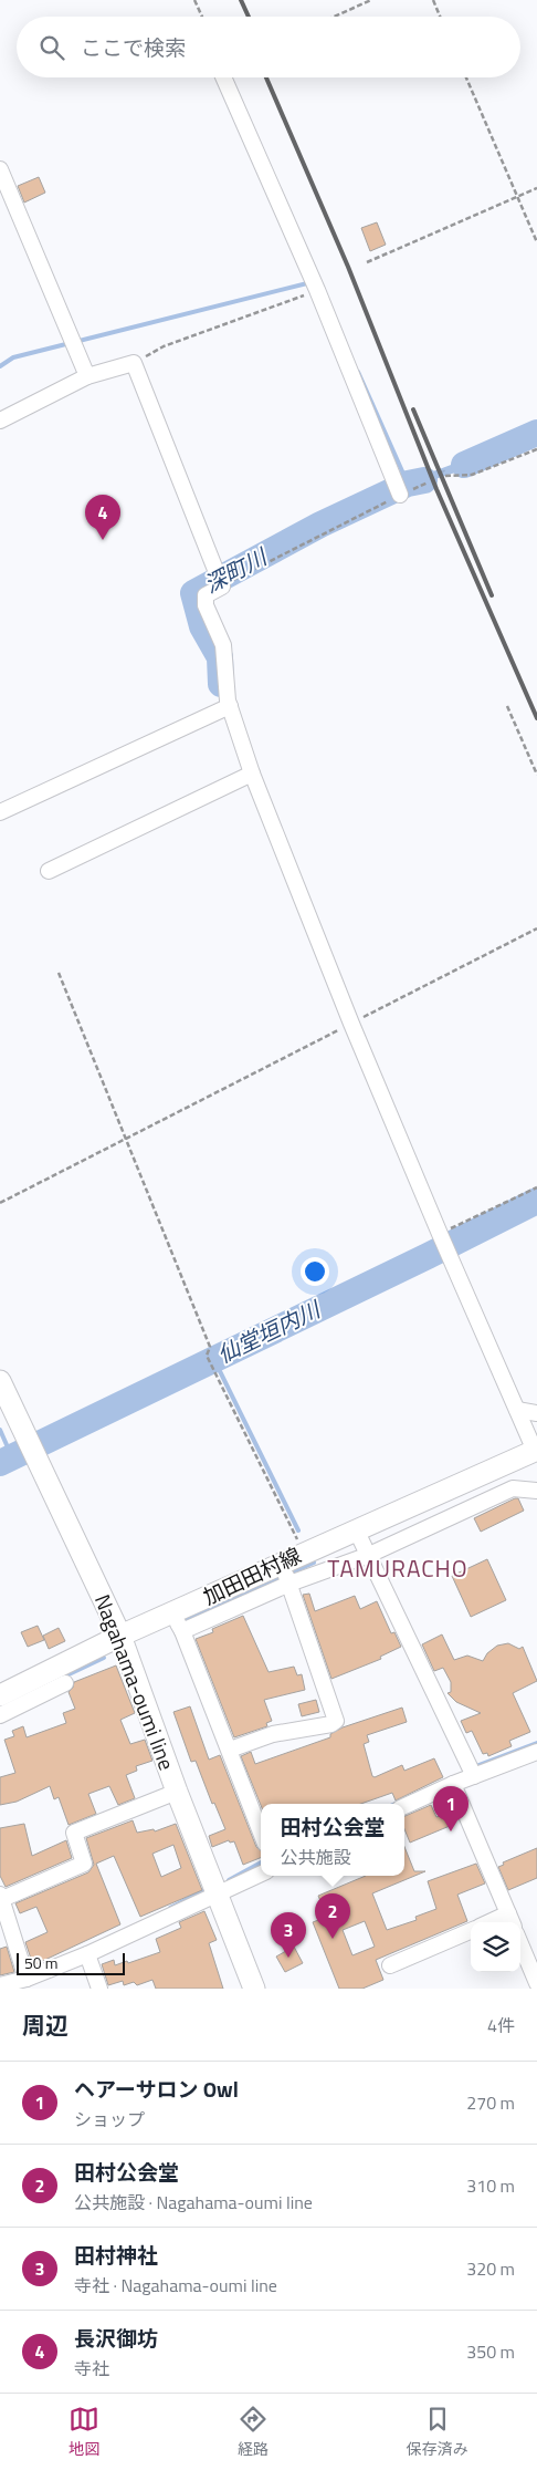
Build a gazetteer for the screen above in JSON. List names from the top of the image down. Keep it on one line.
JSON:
{"streets":{"main road":["加田田村線","Nagahama-oumi line"]},"crossings":[["加田田村線","Nagahama-oumi line"]],"districts":["TAMURACHO"],"water":["深町川","仙堂垣内川"],"scale_bar":"50 m","page":{"search":"ここで検索","pins":["4","1","2","3"],"popup":["田村公会堂","公共施設"],"scale":"50 m","heading":["周辺","4件"],"list":[{"mark":"1","name":"ヘアーサロン Owl","note":"ショップ","value":"270 m"},{"mark":"2","name":"田村公会堂","note":"公共施設 · Nagahama-oumi line","value":"310 m"},{"mark":"3","name":"田村神社","note":"寺社 · Nagahama-oumi line","value":"320 m"},{"mark":"4","name":"長沢御坊","note":"寺社","value":"350 m"}],"nav":["地図","経路","保存済み"]}}
